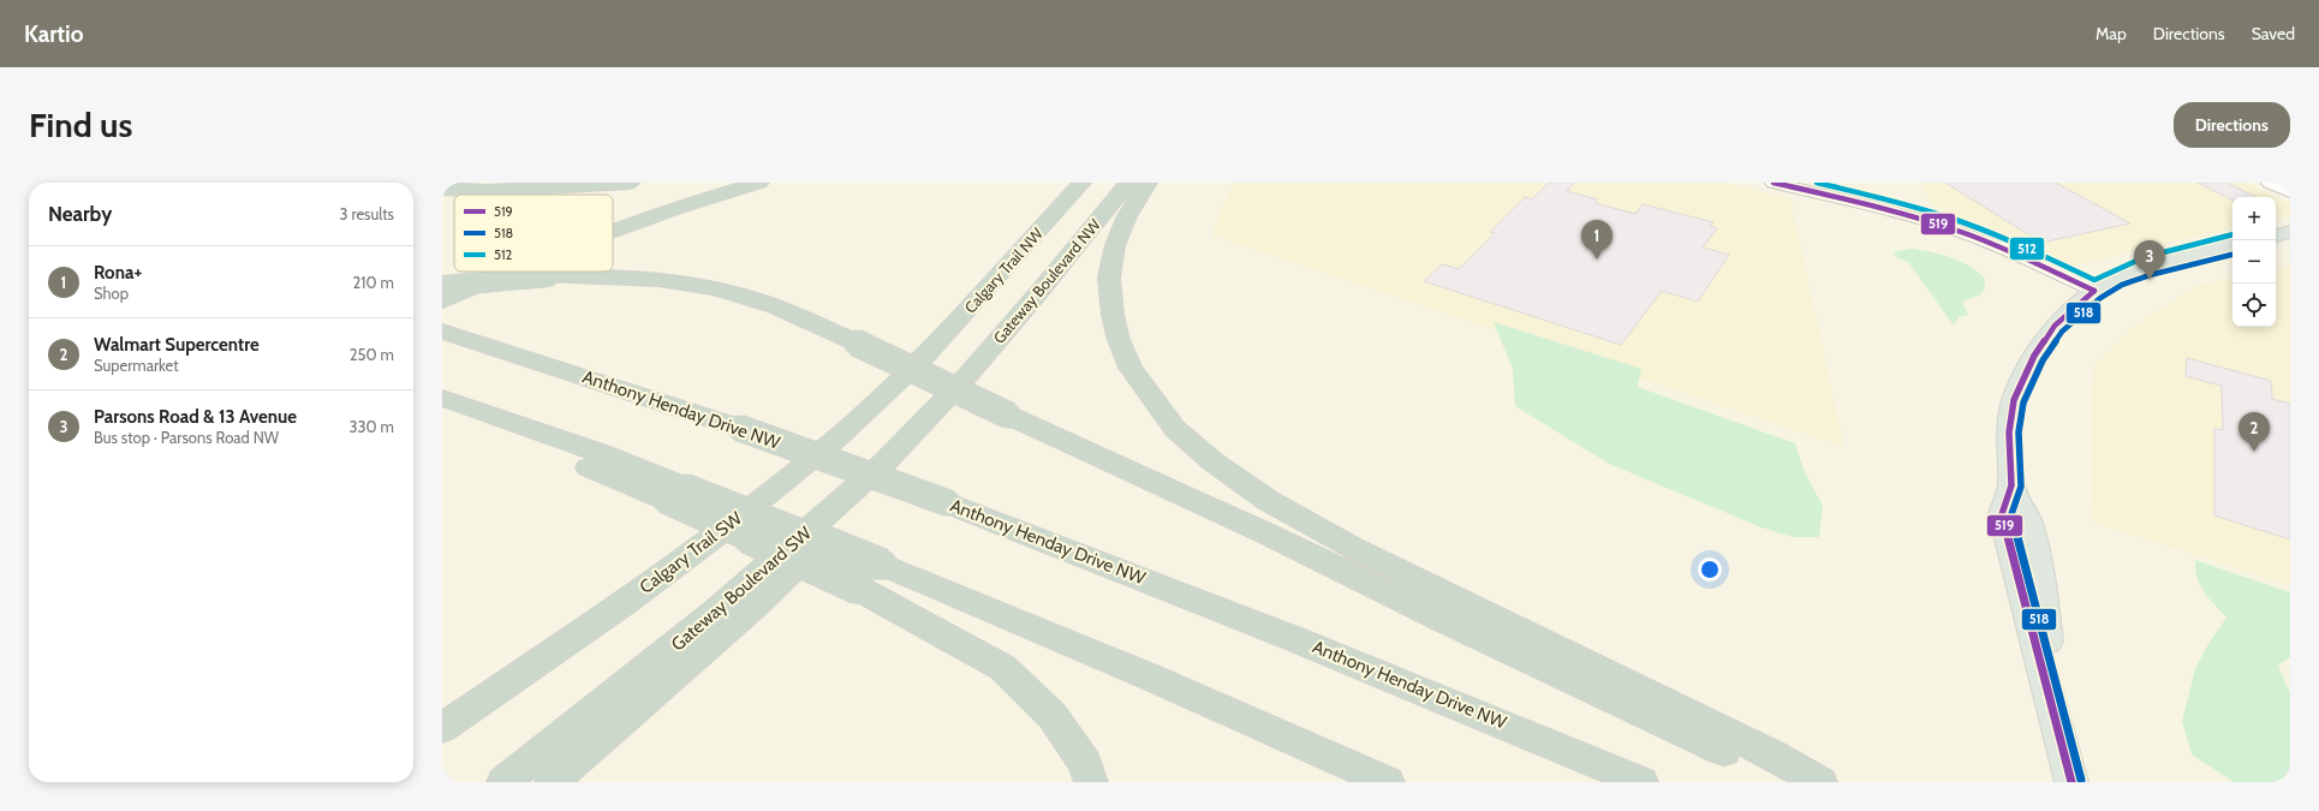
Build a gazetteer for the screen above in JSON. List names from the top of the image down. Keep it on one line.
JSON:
{"streets":{"highway":["Calgary Trail NW","Gateway Boulevard NW","Anthony Henday Drive NW","Calgary Trail SW","Gateway Boulevard SW"]},"crossings":[["Calgary Trail NW","Calgary Trail SW"],["Gateway Boulevard NW","Gateway Boulevard SW"]],"lines":["transit line 519","transit line 512","transit line 518"],"legend":["519","518","512"],"page":{"header":"Kartio","nav":["Map","Directions","Saved"],"buttons":"Directions","title":"Find us","heading":["Nearby","3 results"],"map_buttons":["+","−"],"pins":["1","3","2"],"list":[{"mark":"1","name":"Rona+","note":"Shop","value":"210 m"},{"mark":"2","name":"Walmart Supercentre","note":"Supermarket","value":"250 m"},{"mark":"3","name":"Parsons Road & 13 Avenue","note":"Bus stop · Parsons Road NW","value":"330 m"}]}}
